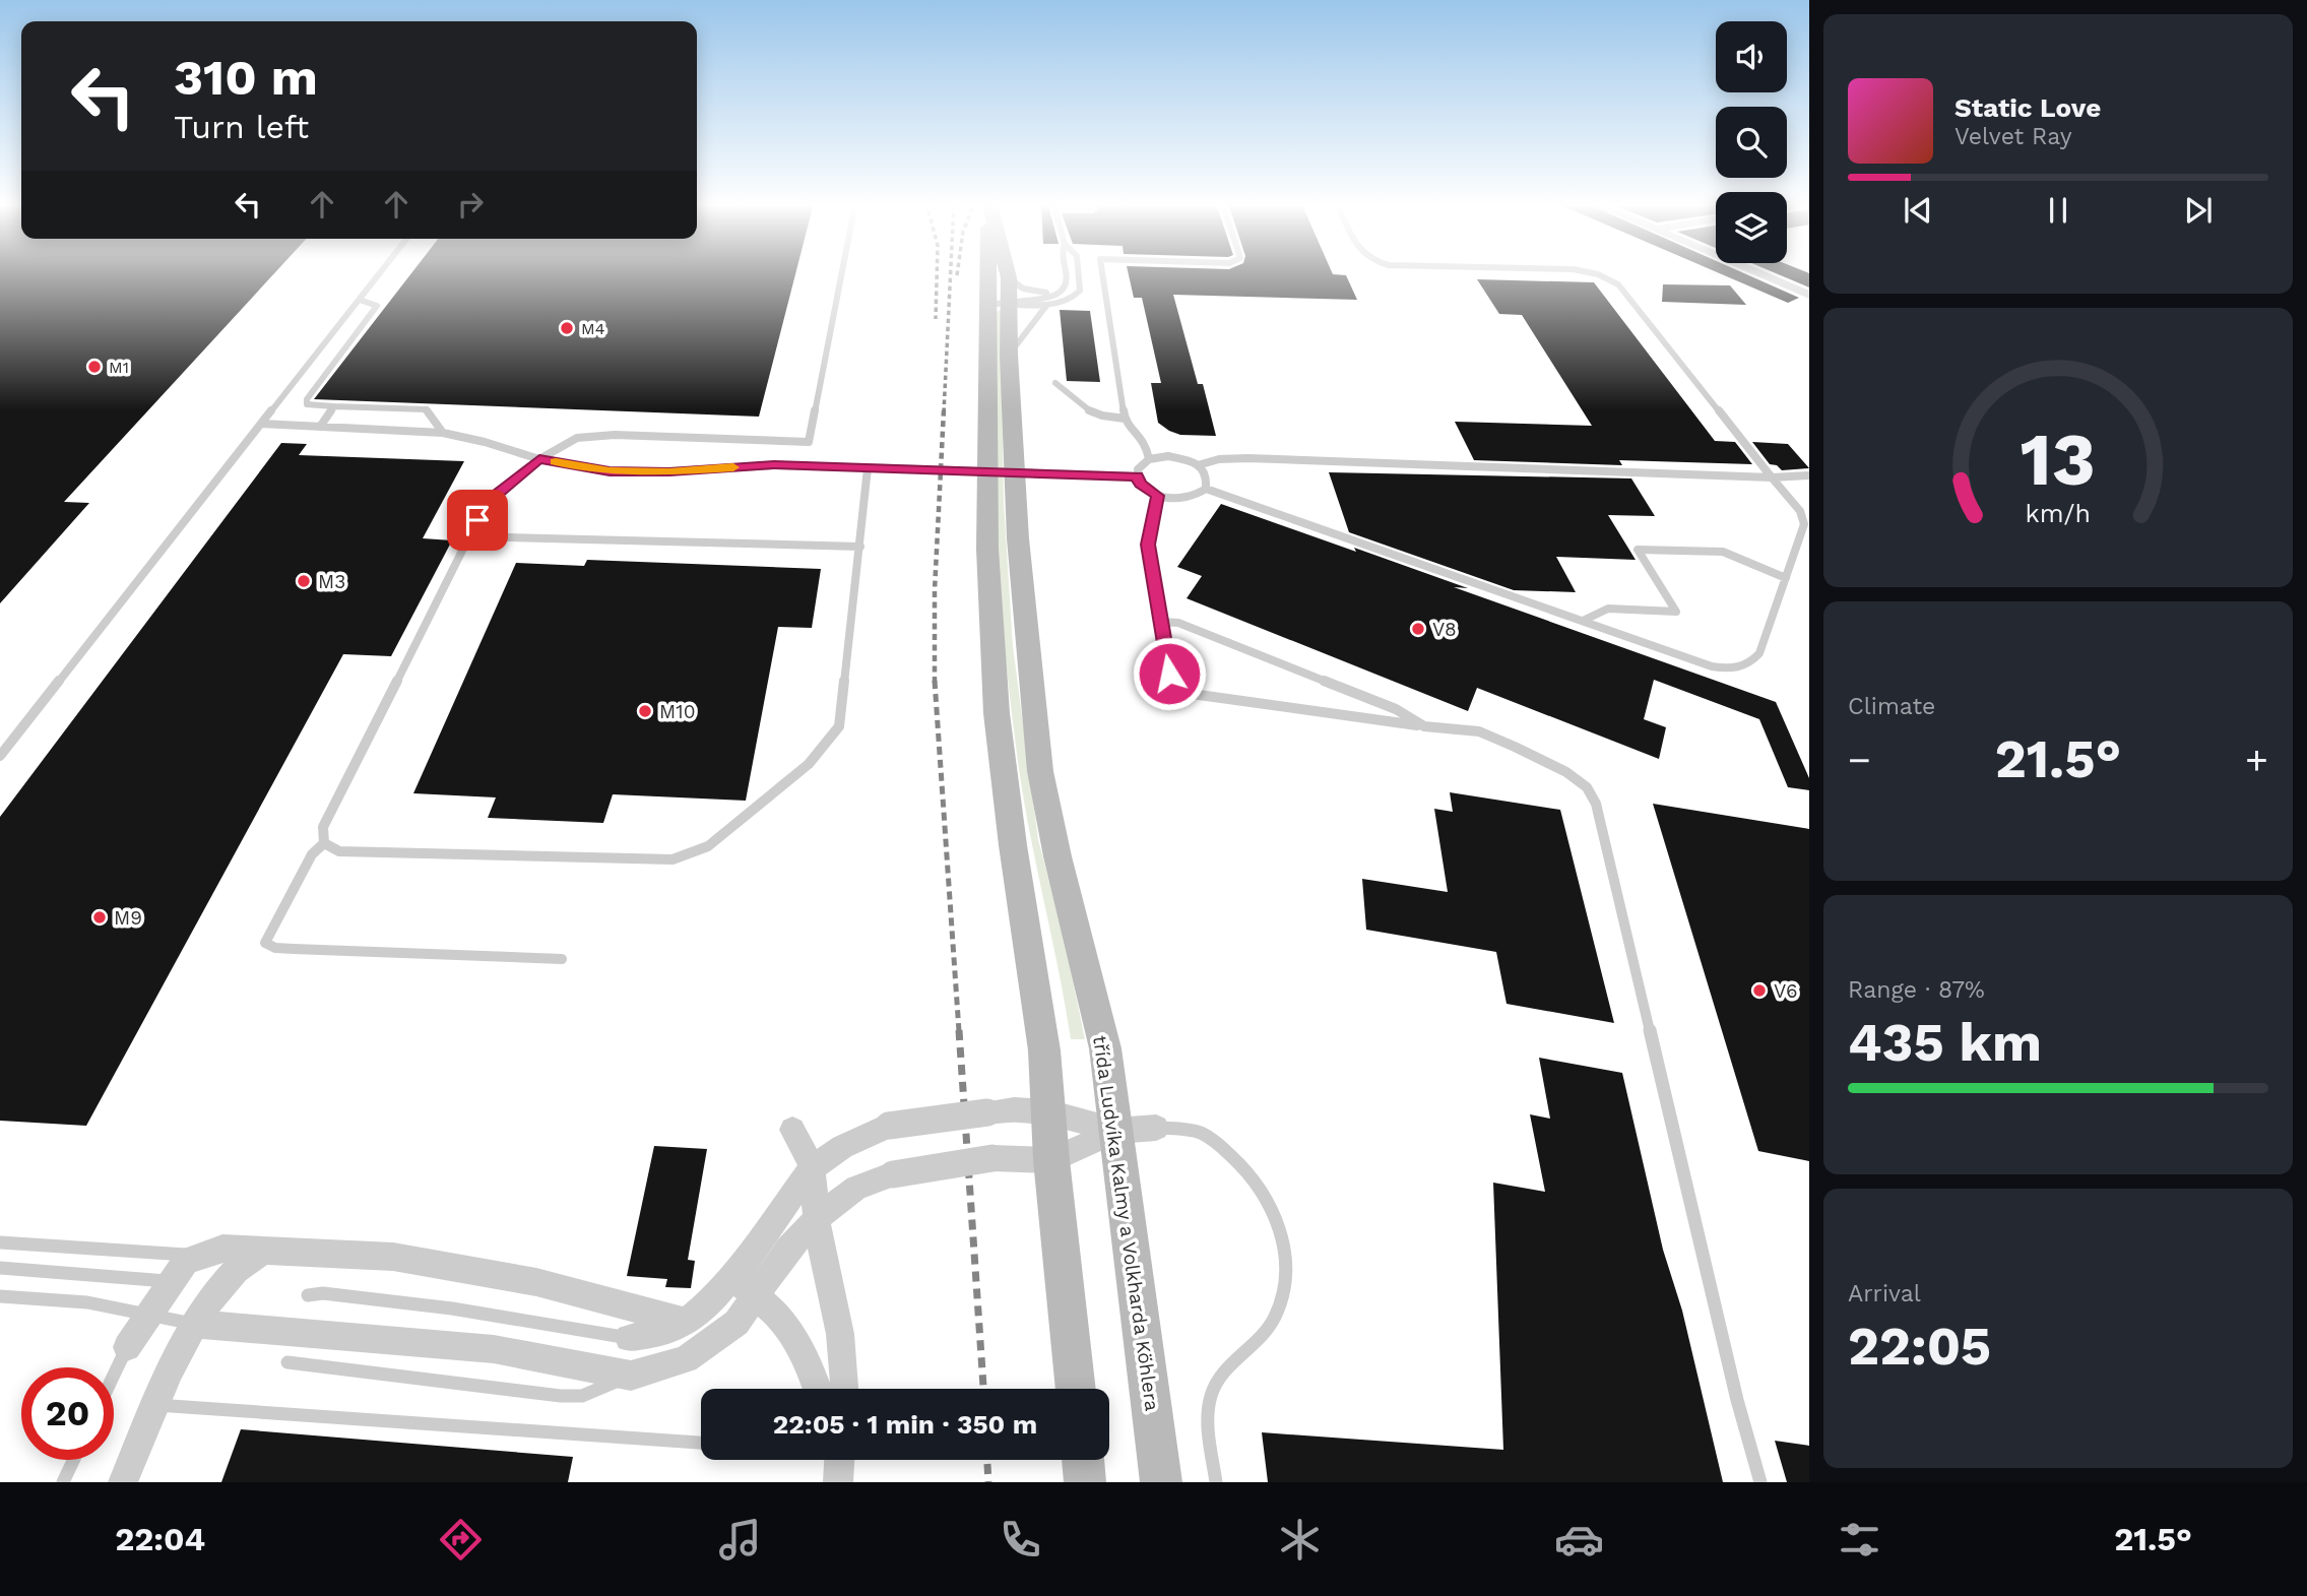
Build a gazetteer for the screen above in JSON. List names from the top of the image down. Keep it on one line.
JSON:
{"streets":{"street":["třída Ludvíka Kalmy a Volkharda Köhlera"]},"places":["M4","M1","M3","V8","M10","M9","V6"],"page":{"turn":["310 m","Turn left"],"song":["Static Love","Velvet Ray"],"tile":["Climate",["Range · 87%","435 km"],["Arrival","22:05"]],"heat":["−","21.5°","+"],"limit":"20","trip":"22:05 · 1 min · 350 m","tabs":["22:04","21.5°"],"gauge":["13","km/h"]}}
